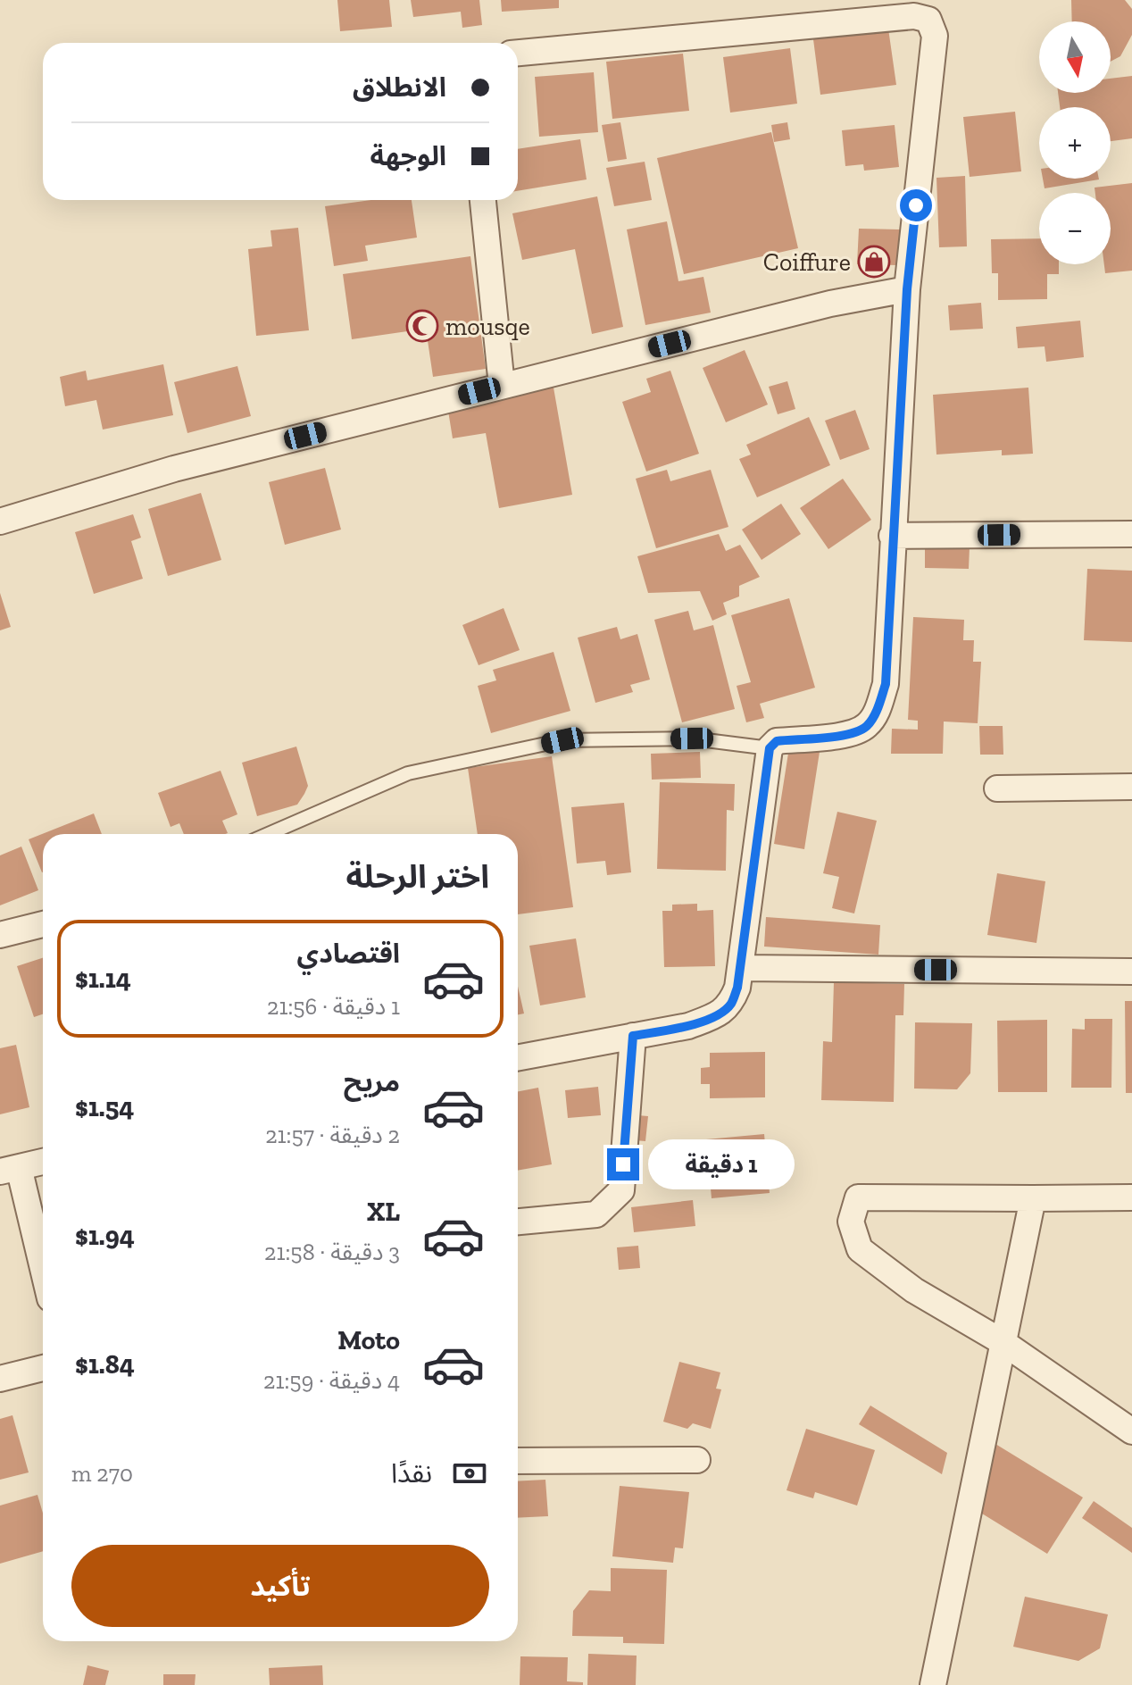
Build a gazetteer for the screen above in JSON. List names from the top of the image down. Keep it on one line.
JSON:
{"places":{"shop":["Coiffure"],"mosque":["mousqe"]},"north":"bottom","page":{"map_buttons":["+","−"],"banner":["الانطلاق","الوجهة"],"heading":"اختر الرحلة","list":[{"name":"اقتصادي","note":"1 دقيقة · 21:56","value":"$1.14"},{"name":"مريح","note":"2 دقيقة · 21:57","value":"$1.54"},{"name":"XL","note":"3 دقيقة · 21:58","value":"$1.94"},{"name":"Moto","note":"4 دقيقة · 21:59","value":"$1.84"}],"bubble":"1 دقيقة","pay":["نقدًا","270 m"],"buttons":"تأكيد"}}
